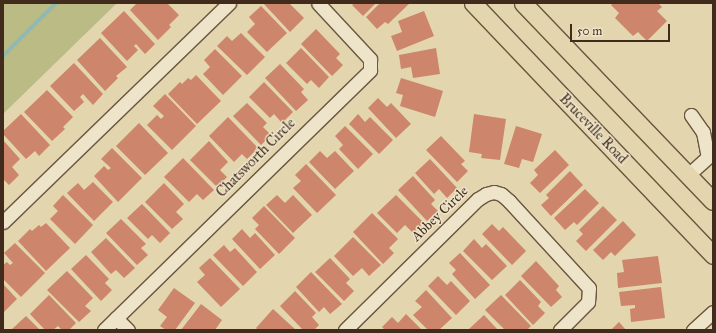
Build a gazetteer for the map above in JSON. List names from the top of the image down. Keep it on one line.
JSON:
{"streets":{"main road":["Bruceville Road"],"street":["Chatsworth Circle","Abbey Circle"]},"scale_bar":"50 m"}
